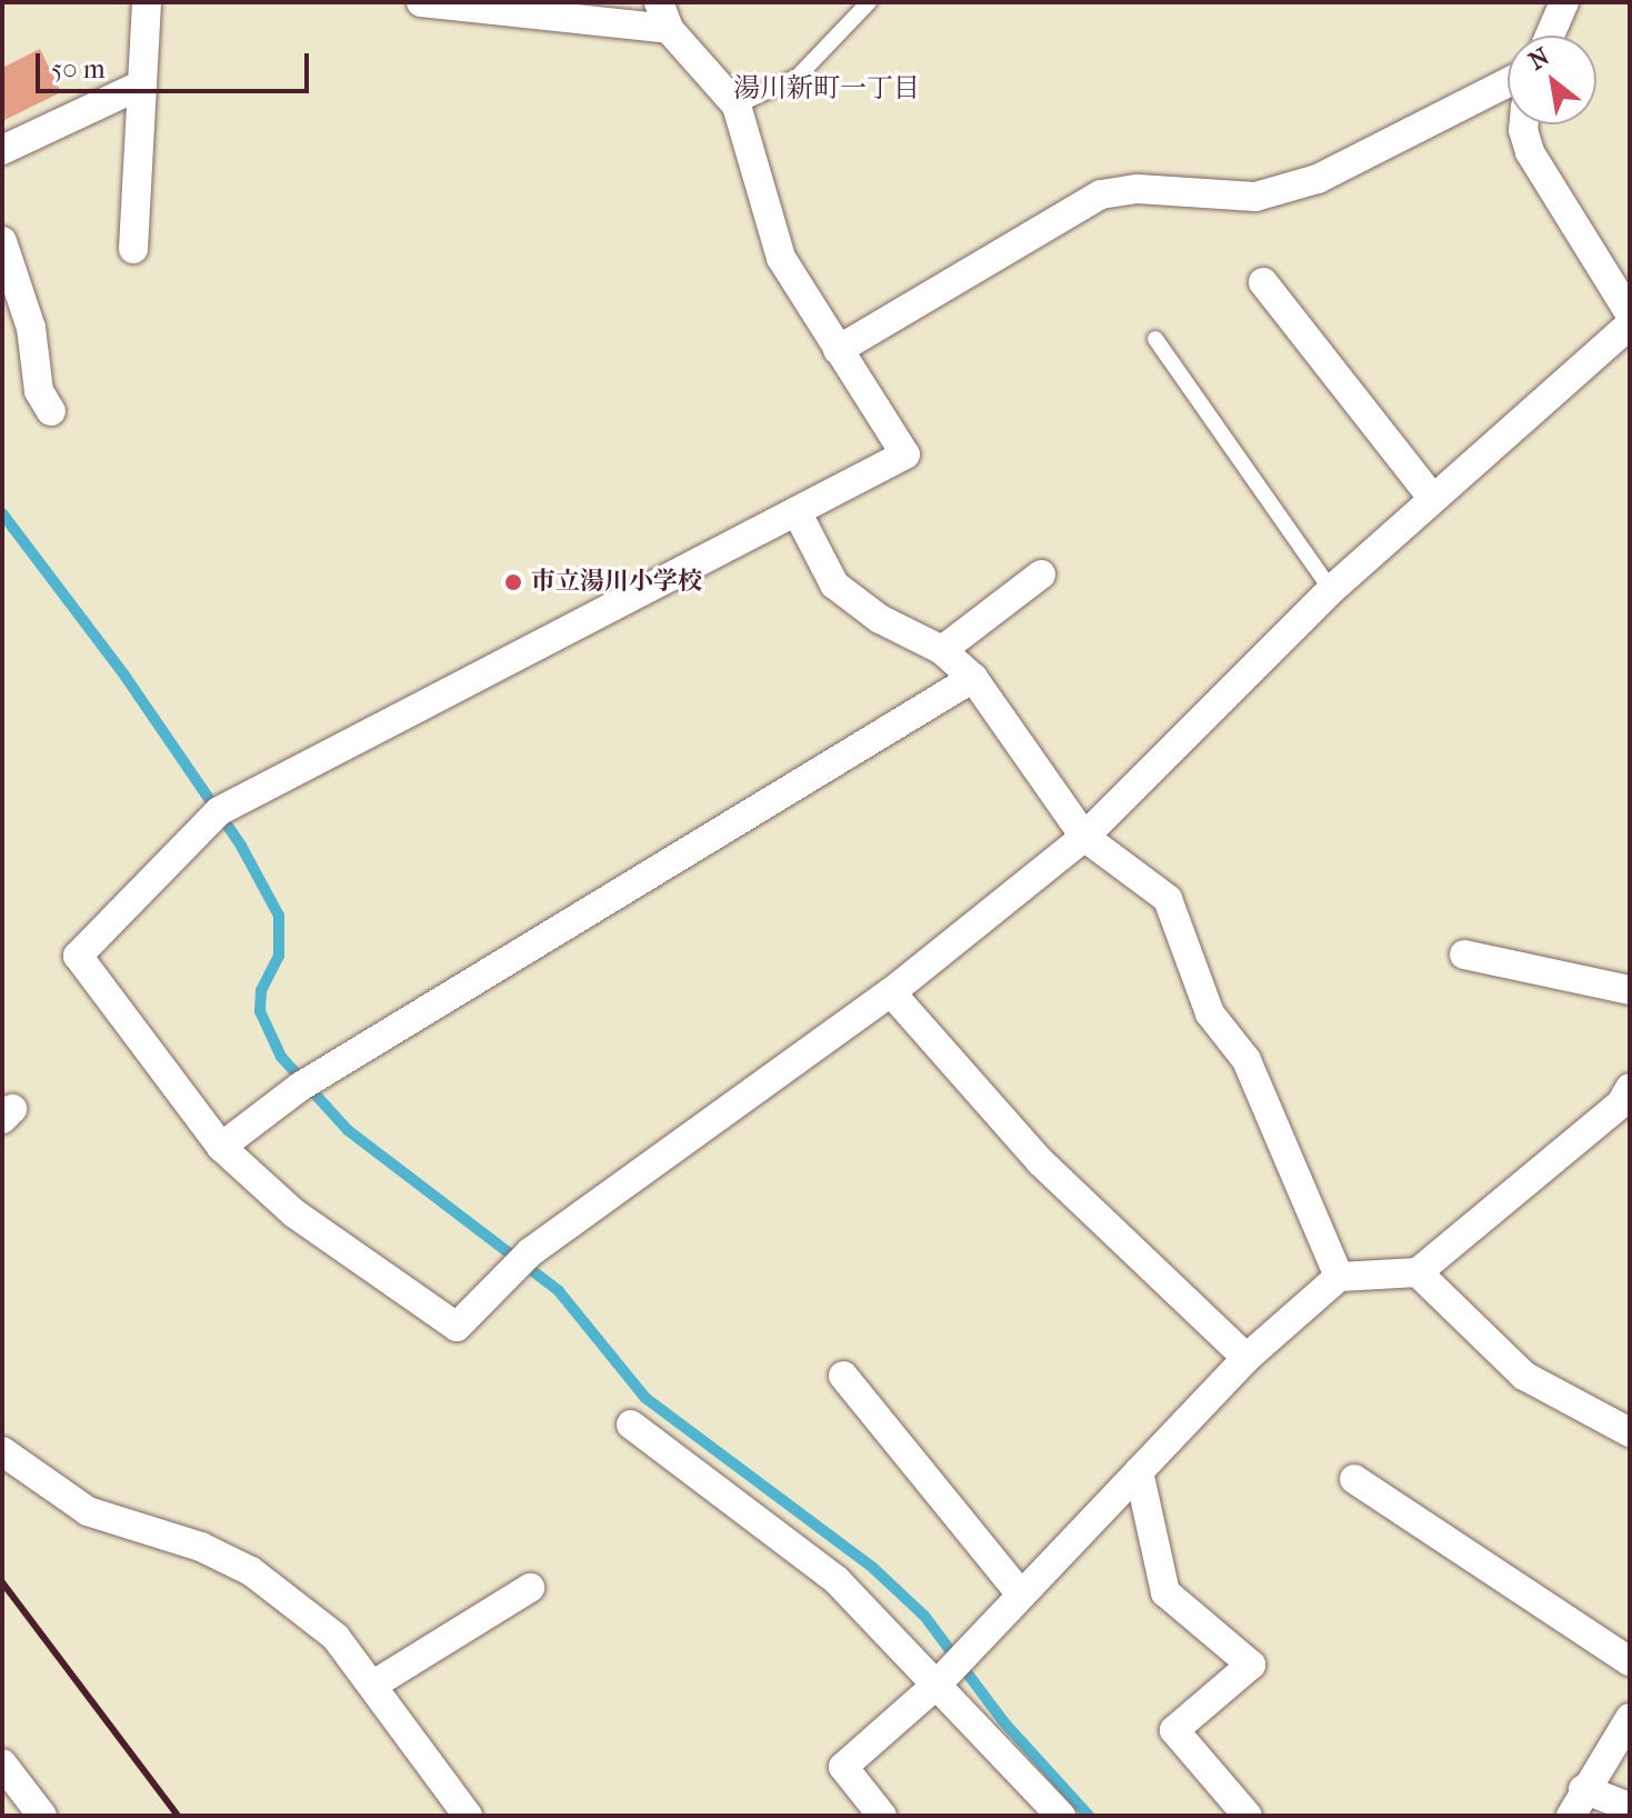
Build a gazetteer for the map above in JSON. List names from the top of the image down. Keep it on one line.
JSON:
{"districts":["湯川新町一丁目"],"places":["市立湯川小学校"],"scale_bar":"50 m","north":"top left"}
